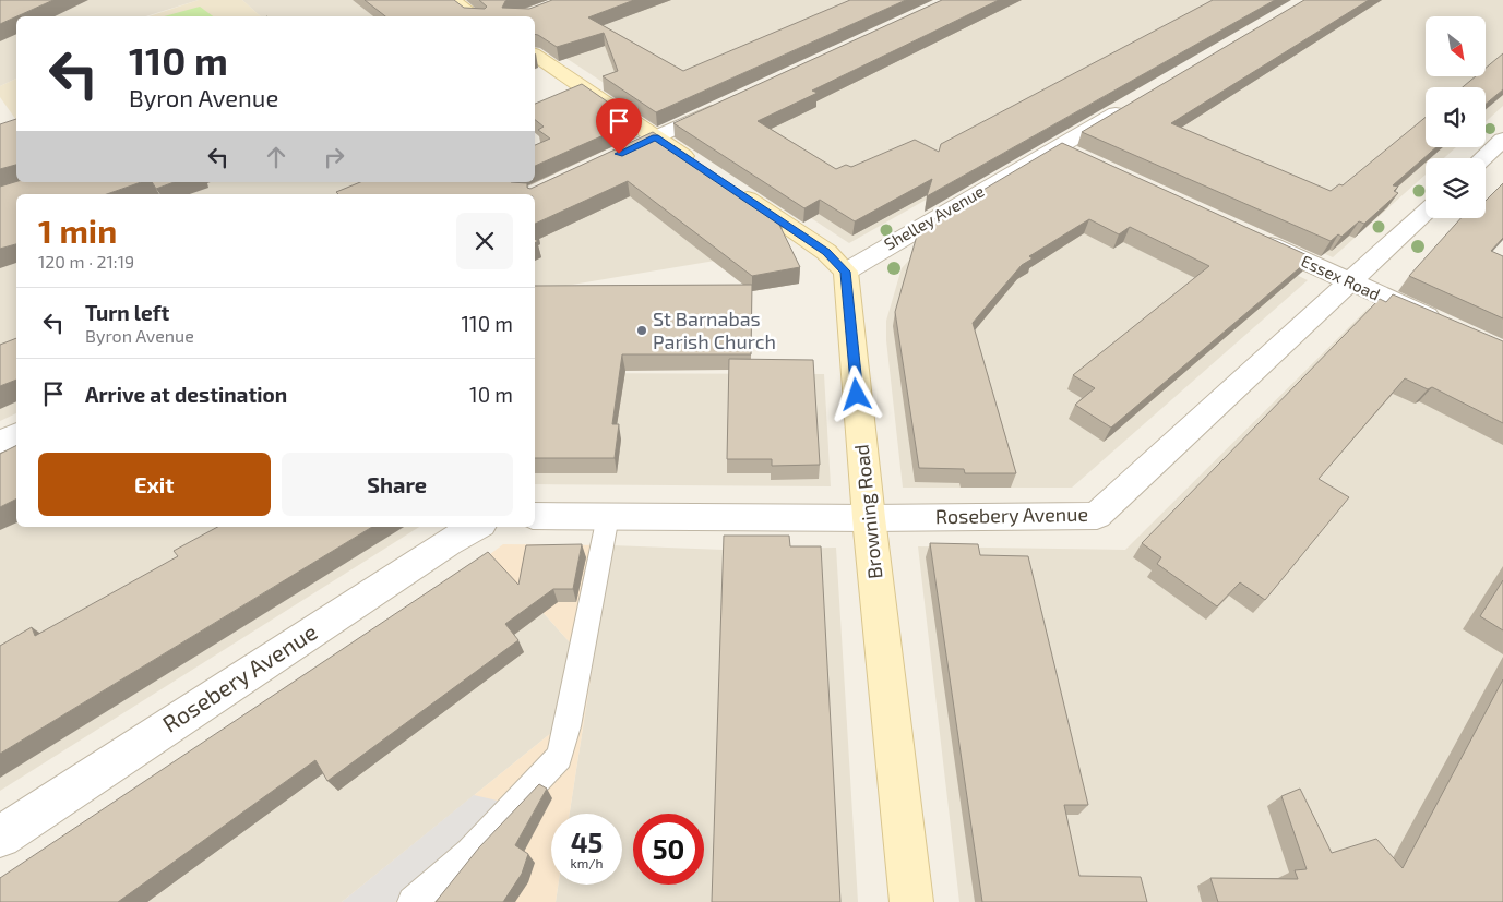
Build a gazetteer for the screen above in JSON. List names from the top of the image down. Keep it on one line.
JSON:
{"streets":{"main road":["Browning Road"],"street":["Shelley Avenue","Essex Road","Rosebery Avenue"]},"crossings":[["Shelley Avenue","Browning Road"],["Essex Road","Rosebery Avenue"],["Browning Road","Rosebery Avenue"]],"places":["St Barnabas Parish Church"],"north":"bottom right","page":{"turn":["110 m","Byron Avenue"],"heading":["1 min","120 m · 21:19"],"list":[{"name":"Turn left","note":"Byron Avenue","value":"110 m"},{"name":"Arrive at destination","value":"10 m"}],"buttons":["Exit","Share"],"speed":"45 km/h","limit":"50"}}
